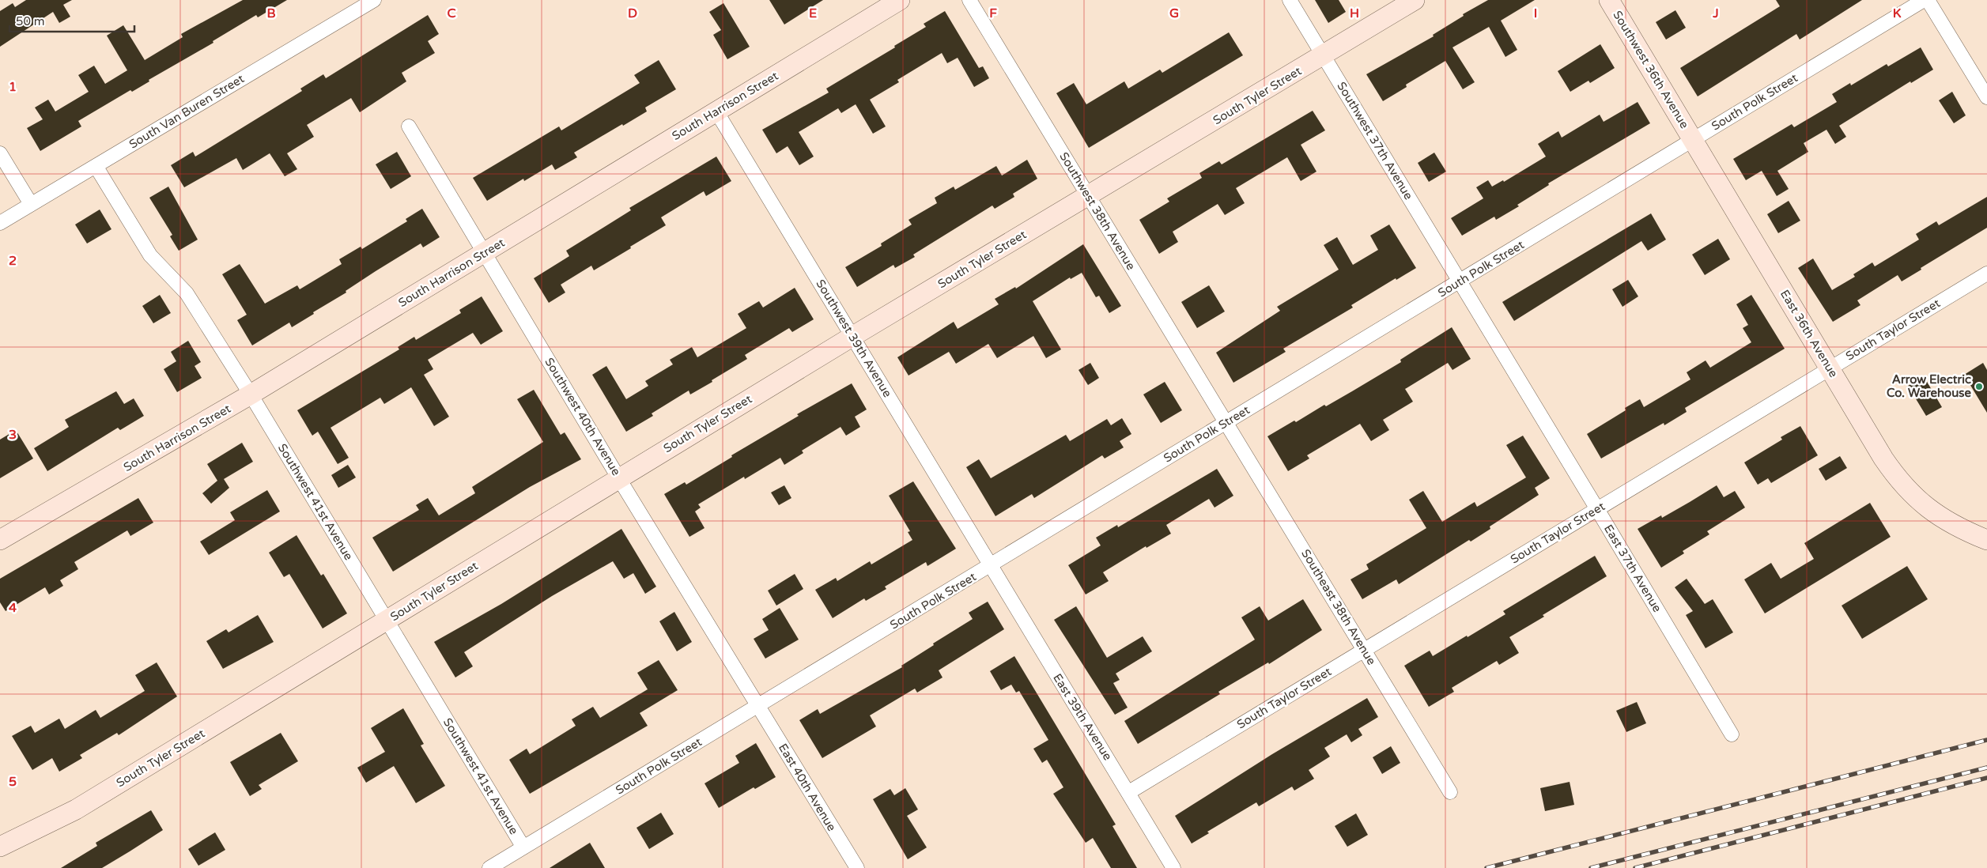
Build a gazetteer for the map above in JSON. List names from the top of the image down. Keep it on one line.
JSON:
{"streets":{"main road":["Southwest 36th Avenue","South Tyler Street","South Harrison Street","East 36th Avenue"],"street":["South Polk Street","South Van Buren Street","Southwest 37th Avenue","Southwest 38th Avenue","South Taylor Street","Southwest 39th Avenue","Southwest 40th Avenue","Southwest 41st Avenue","East 37th Avenue","Southeast 38th Avenue","East 39th Avenue","East 40th Avenue"]},"crossings":[["Southwest 36th Avenue","South Polk Street"],["Southwest 36th Avenue","East 36th Avenue"],["South Tyler Street","Southwest 37th Avenue"],["South Tyler Street","Southwest 38th Avenue"],["South Tyler Street","Southwest 39th Avenue"],["South Tyler Street","Southwest 40th Avenue"],["South Tyler Street","Southwest 41st Avenue"],["South Polk Street","Southwest 37th Avenue"],["South Polk Street","Southwest 38th Avenue"],["South Polk Street","East 36th Avenue"],["South Polk Street","Southwest 39th Avenue"],["South Polk Street","Southwest 40th Avenue"],["South Polk Street","Southwest 41st Avenue"],["South Polk Street","East 37th Avenue"],["South Polk Street","Southeast 38th Avenue"],["South Polk Street","East 39th Avenue"],["South Polk Street","East 40th Avenue"],["South Harrison Street","Southwest 39th Avenue"],["South Harrison Street","Southwest 40th Avenue"],["South Harrison Street","Southwest 41st Avenue"],["South Van Buren Street","Southwest 41st Avenue"],["Southwest 37th Avenue","East 37th Avenue"],["Southwest 38th Avenue","Southeast 38th Avenue"],["South Taylor Street","East 36th Avenue"],["South Taylor Street","East 37th Avenue"],["South Taylor Street","Southeast 38th Avenue"],["South Taylor Street","East 39th Avenue"],["Southwest 39th Avenue","East 39th Avenue"],["Southwest 40th Avenue","East 40th Avenue"]],"places":["Arrow Electric Co. Warehouse"],"scale_bar":"50 m","grid":{"columns":["B","C","D","E","F","G","H","I","J","K"],"rows":["1","2","3","4","5"]}}
